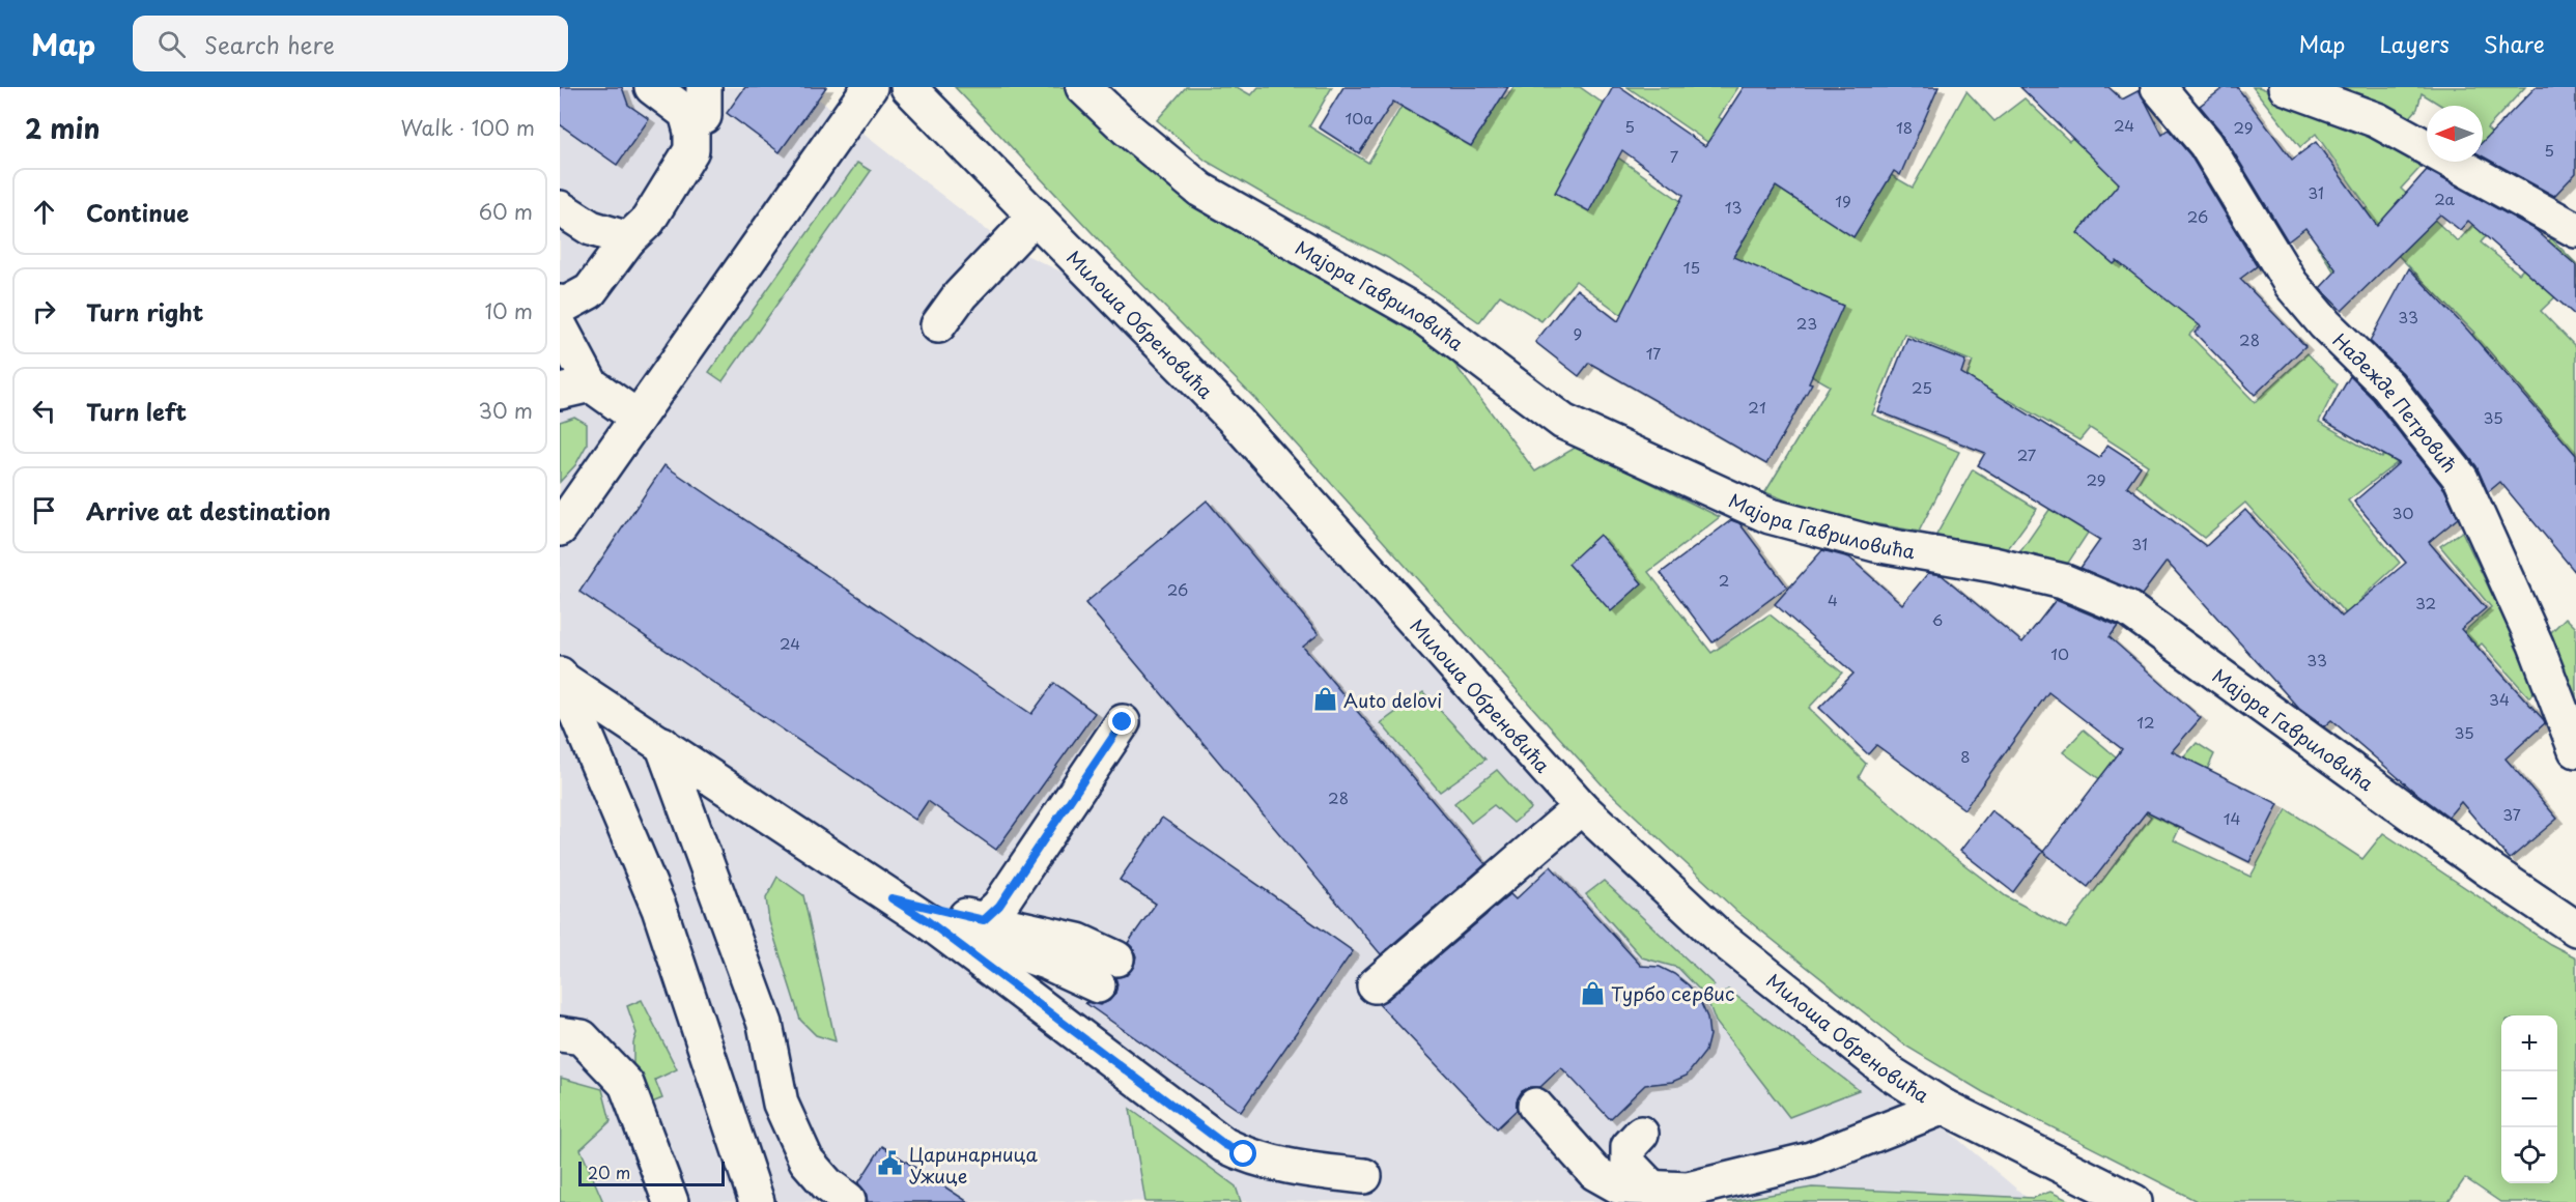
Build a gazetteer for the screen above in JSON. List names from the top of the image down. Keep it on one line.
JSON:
{"streets":{"street":["Мајора Гавриловића","Милоша Обреновића","Надежде Петровић"]},"places":{"shop":["Auto delovi","Турбо сервис"],"public building":["Царинарница Ужице"]},"house_numbers":["10a","24","5","18","29","5","7","31","2a","19","13","26","15","33","23","9","28","17","25","21","35","27","29","30","31","2","26","4","32","6","24","10","33","34","12","35","8","28","37","14"],"scale_bar":"20 m","north":"left","page":{"header":"Map","search":"Search here","nav":["Map","Layers","Share"],"heading":["2 min","Walk · 100 m"],"list":[["Continue","60 m"],["Turn right","10 m"],["Turn left","30 m"],"Arrive at destination"],"map_buttons":["+","−"],"scale":"20 m"}}
